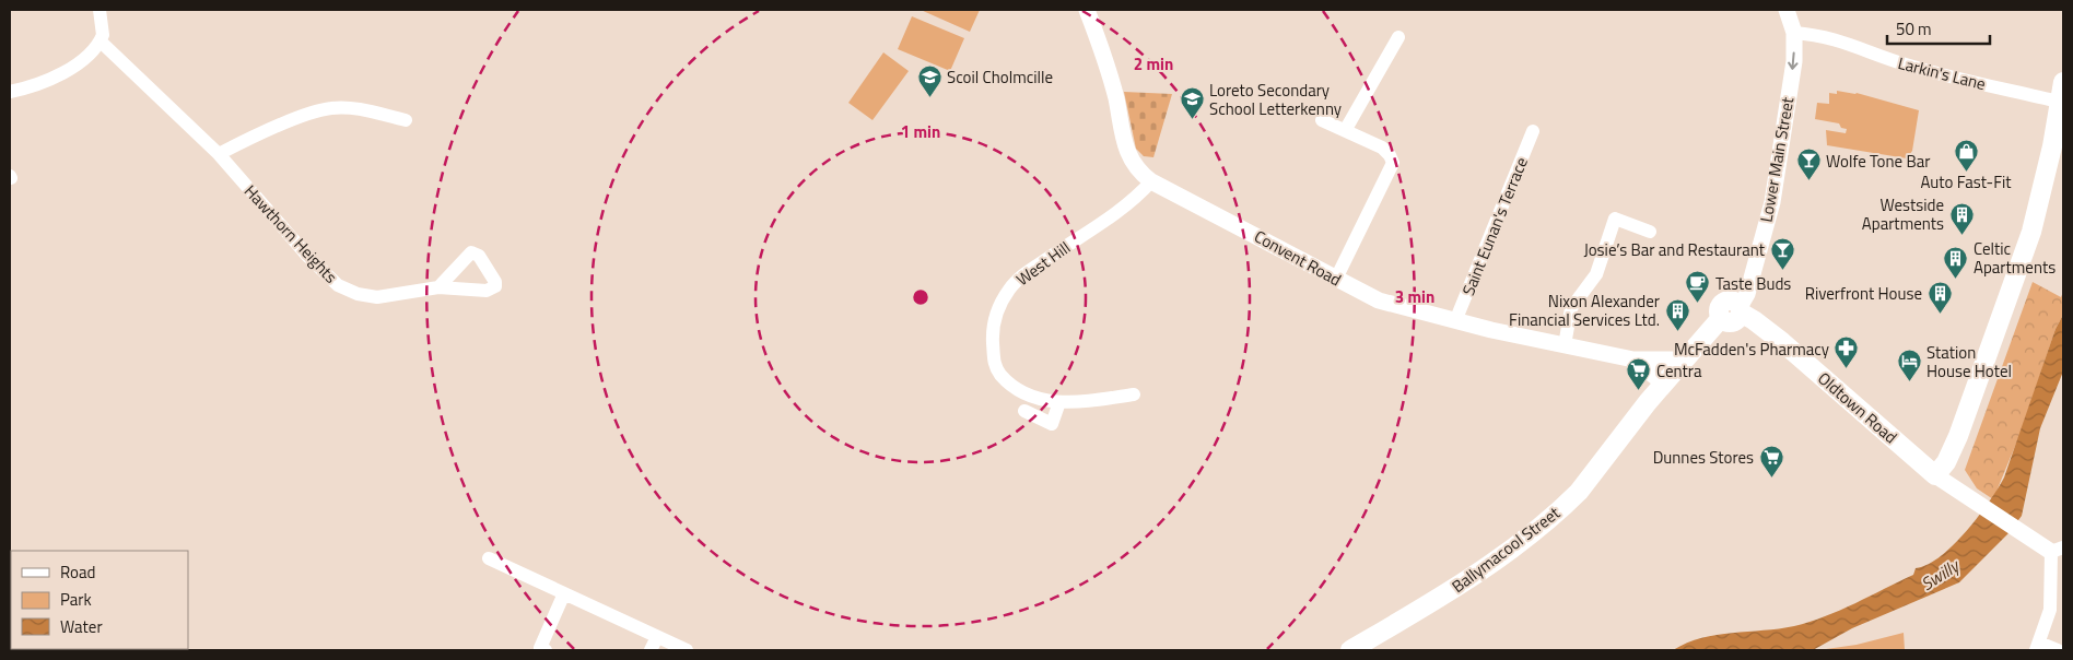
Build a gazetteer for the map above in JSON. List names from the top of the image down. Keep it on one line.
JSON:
{"streets":{"main road":["Oldtown Road","Ballymacool Street"],"street":["Larkin's Lane","Lower Main Street","Saint Eunan's Terrace","Hawthorn Heights","Convent Road","West Hill"]},"crossings":[["Larkin's Lane","Lower Main Street"],["Lower Main Street","Oldtown Road"],["Lower Main Street","Ballymacool Street"],["Saint Eunan's Terrace","Convent Road"],["Convent Road","West Hill"],["Oldtown Road","Ballymacool Street"]],"one_way":["Lower Main Street"],"water":["Swilly"],"places":{"school or university":["Scoil Cholmcille","Loreto Secondary School Letterkenny"],"shop":["Auto Fast-Fit"],"bar":["Wolfe Tone Bar","Josie’s Bar and Restaurant"],"building":["Westside Apartments","Celtic Apartments","Riverfront House","Nixon Alexander Financial Services Ltd."],"cafe":["Taste Buds"],"pharmacy":["McFadden's Pharmacy"],"hotel":["Station House Hotel"],"supermarket":["Centra","Dunnes Stores"]},"legend":["Road","Park","Water"],"scale_bar":"50 m","rings":["2 min","1 min","3 min"]}
